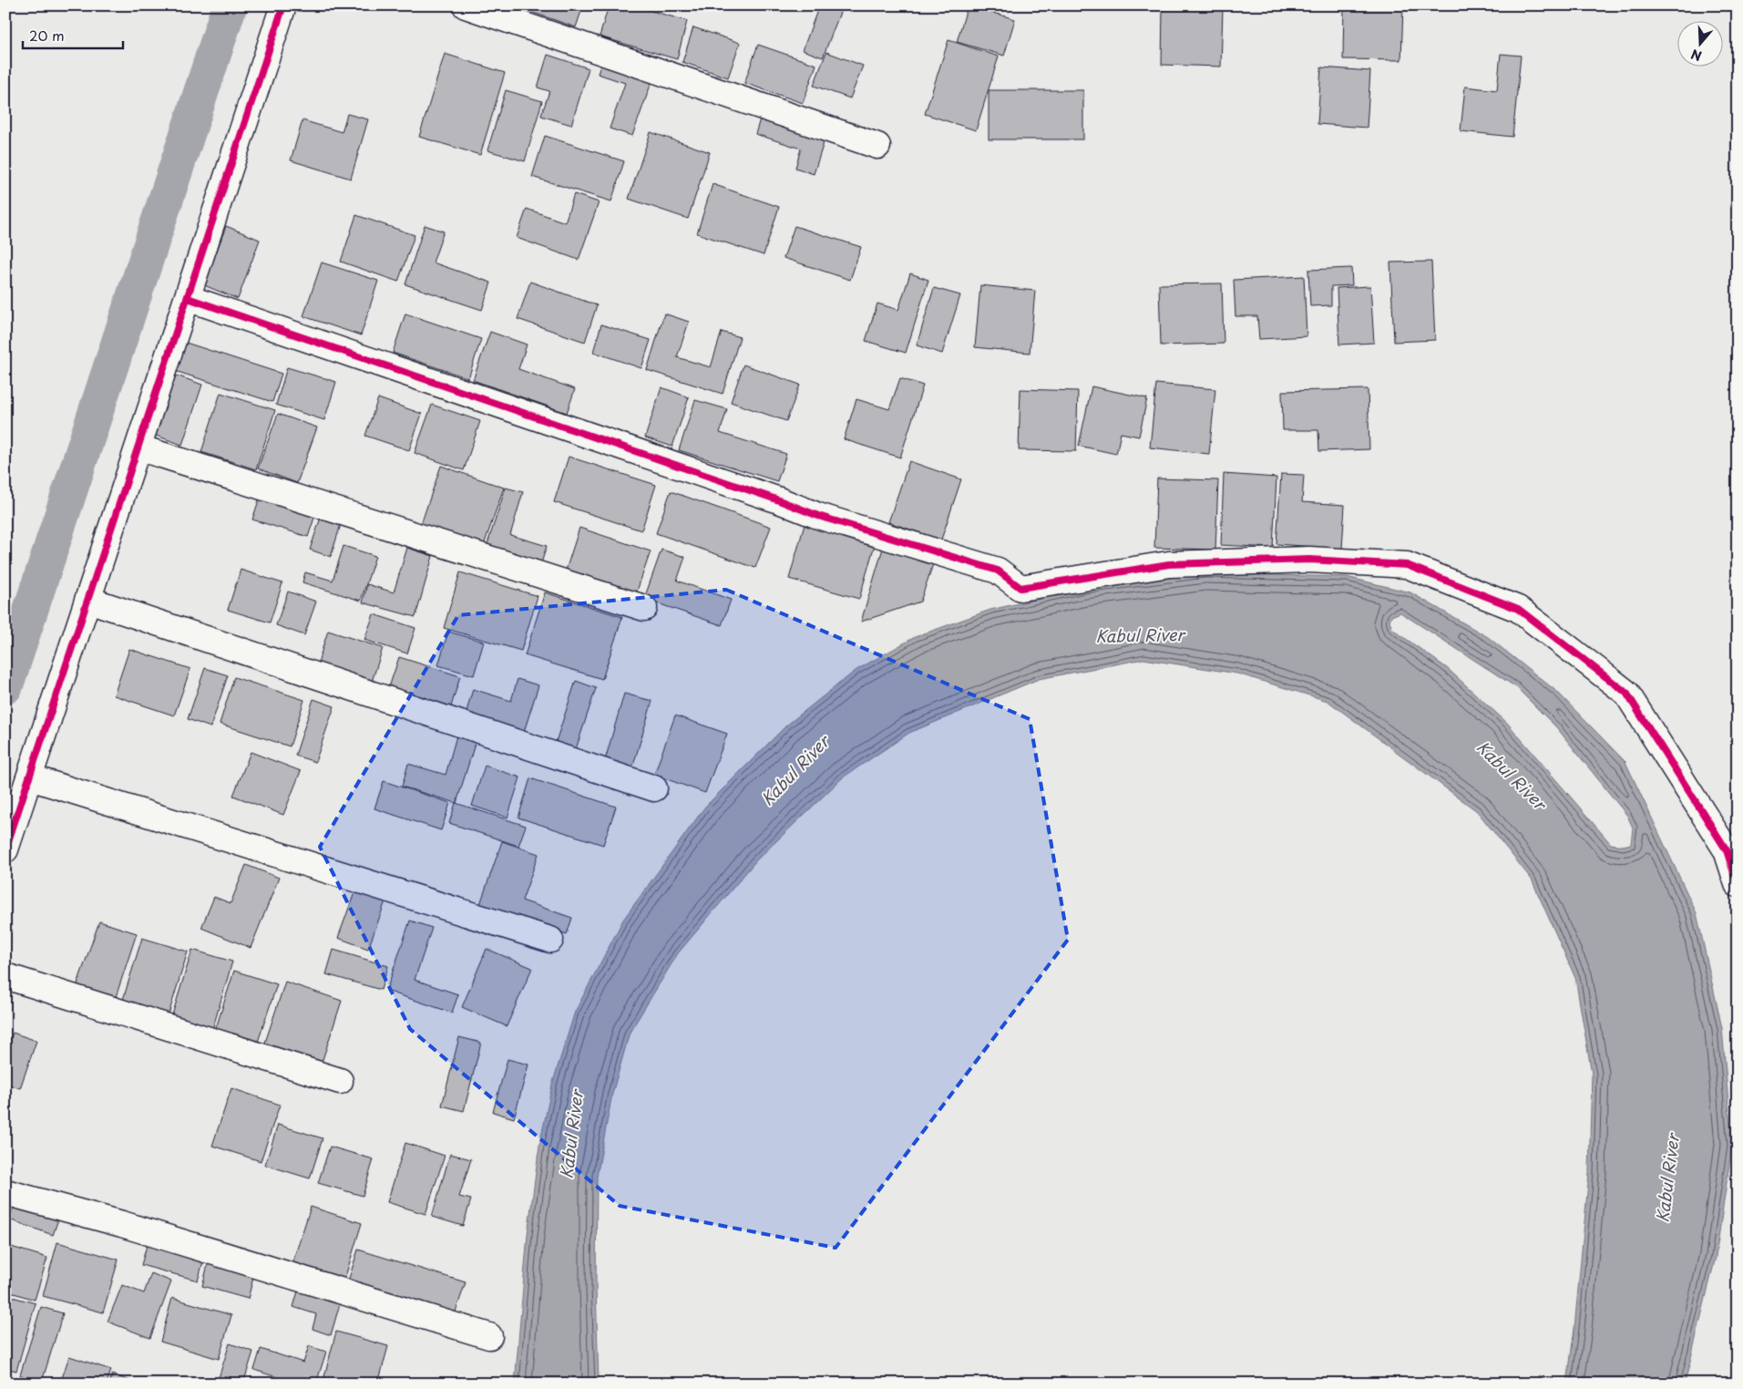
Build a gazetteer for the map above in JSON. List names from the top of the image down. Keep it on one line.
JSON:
{"water":["Kabul River"],"scale_bar":"20 m","north":"bottom"}
